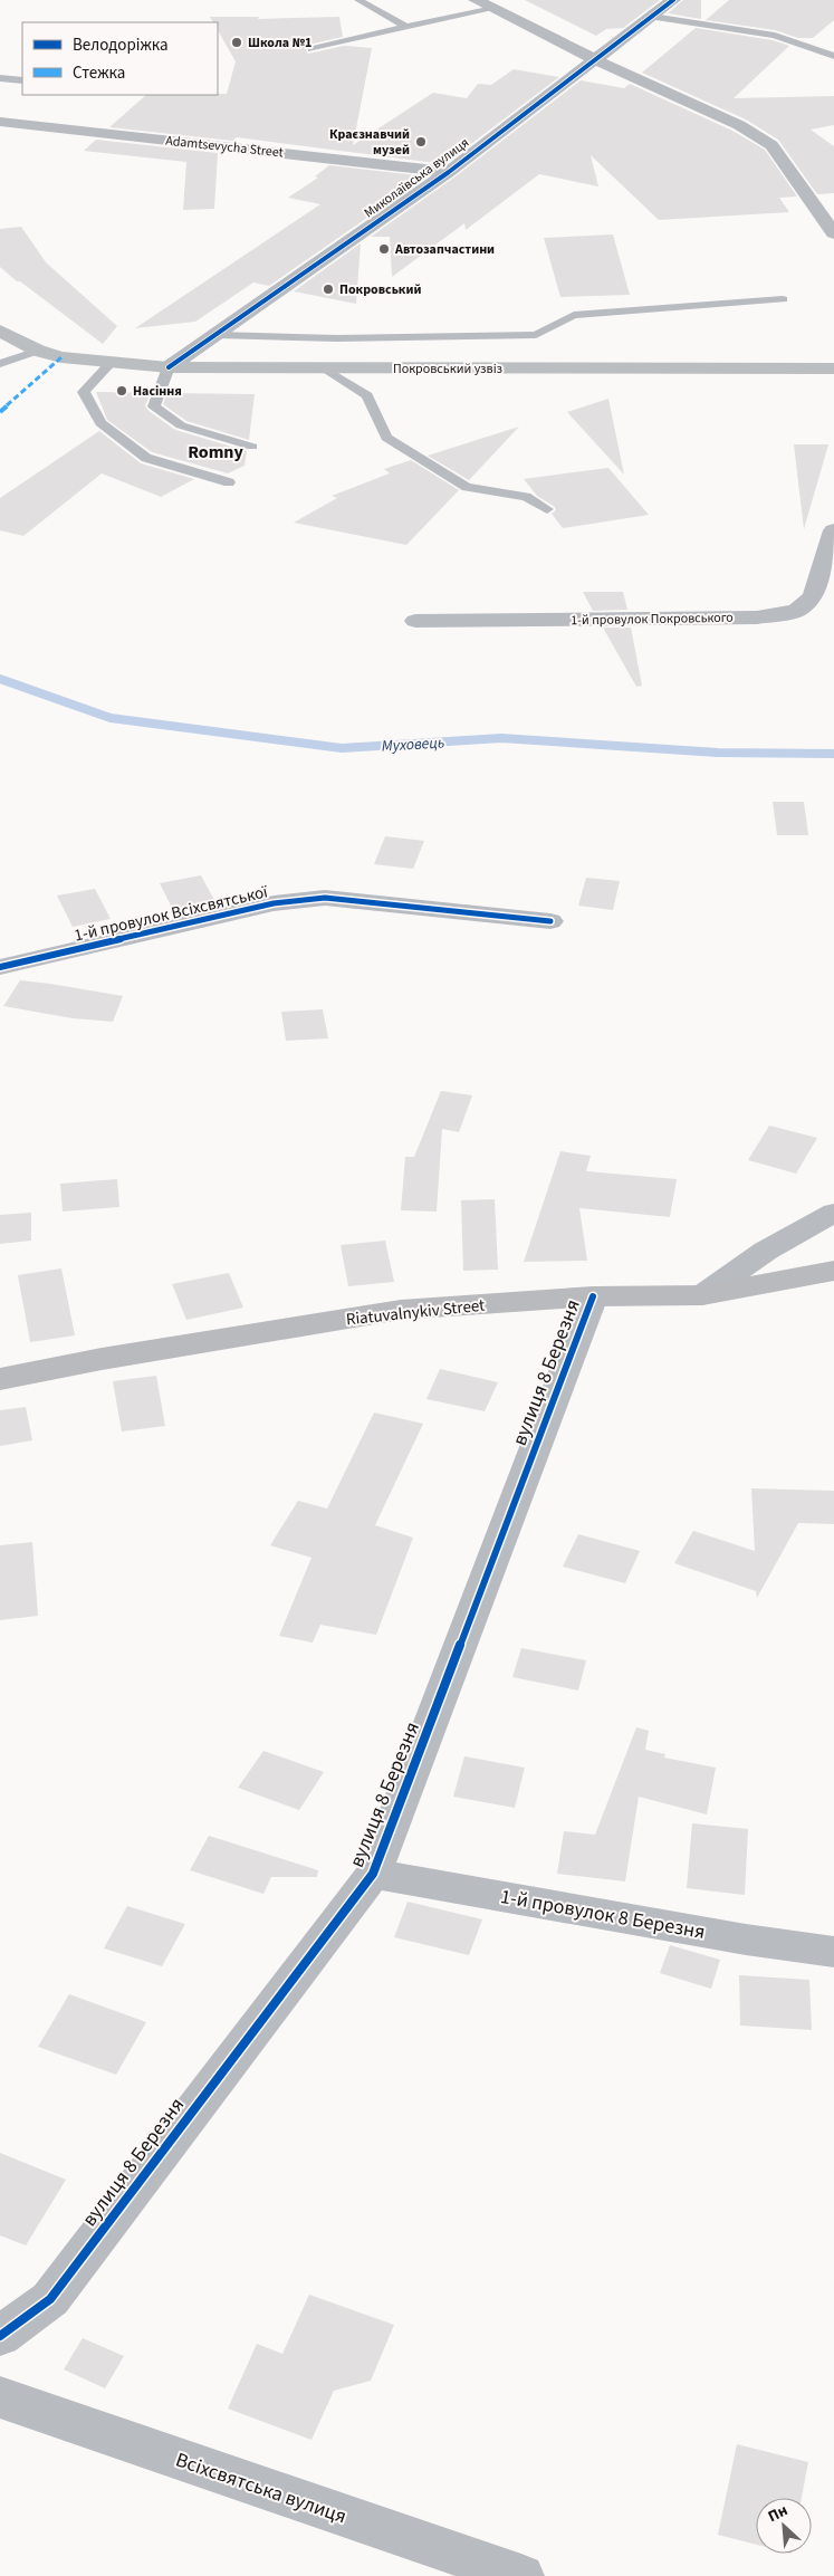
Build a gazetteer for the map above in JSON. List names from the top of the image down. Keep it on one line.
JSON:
{"streets":{"main road":["Покровський узвіз","Riatuvalnykiv Street"],"street":["Adamtsevycha Street","Миколаївська вулиця","1-й провулок Покровського","1-й провулок Всіхсвятської","вулиця 8 Березня","1-й провулок 8 Березня","Всіхсвятська вулиця"]},"crossings":[["Adamtsevycha Street","Миколаївська вулиця"],["Миколаївська вулиця","Покровський узвіз"],["Riatuvalnykiv Street","вулиця 8 Березня"],["вулиця 8 Березня","1-й провулок 8 Березня"]],"districts":["Romny"],"water":["Муховець"],"places":["Школа №1","Краєзнавчий музей","Автозапчастини","Покровський","Насіння"],"legend":["Велодоріжка","Стежка"],"north":"top left"}
